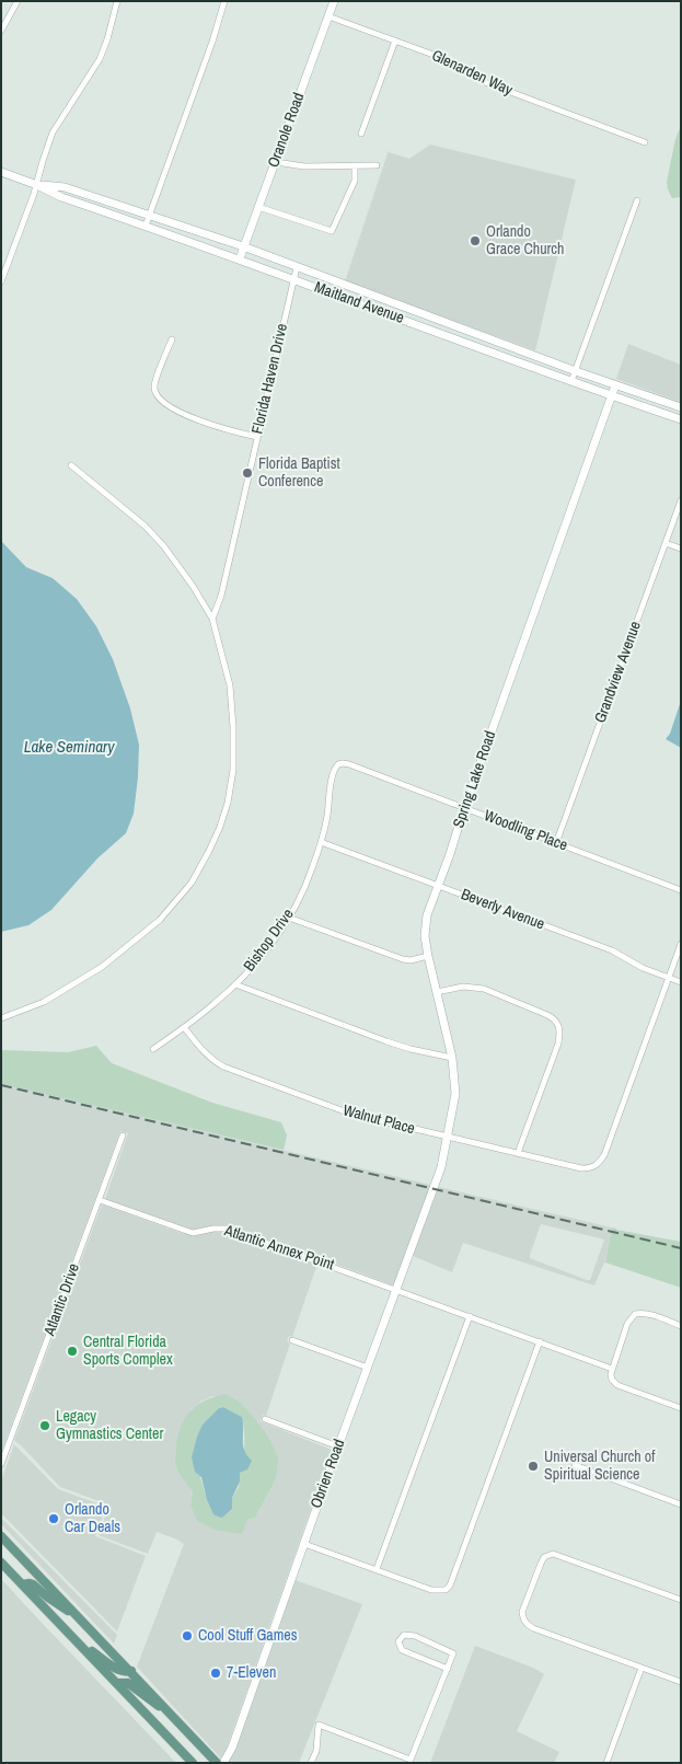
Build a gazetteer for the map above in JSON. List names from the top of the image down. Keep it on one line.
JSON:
{"streets":{"street":["Glenarden Way","Oranole Road","Maitland Avenue","Florida Haven Drive","Grandview Avenue","Spring Lake Road","Woodling Place","Beverly Avenue","Bishop Drive","Walnut Place","Atlantic Annex Point","Atlantic Drive","Obrien Road"]},"crossings":[["Glenarden Way","Oranole Road"],["Oranole Road","Maitland Avenue"],["Maitland Avenue","Florida Haven Drive"],["Maitland Avenue","Spring Lake Road"],["Grandview Avenue","Woodling Place"],["Spring Lake Road","Woodling Place"],["Spring Lake Road","Beverly Avenue"],["Spring Lake Road","Walnut Place"],["Spring Lake Road","Obrien Road"],["Woodling Place","Bishop Drive"],["Beverly Avenue","Bishop Drive"],["Beverly Avenue","Walnut Place"],["Bishop Drive","Walnut Place"],["Atlantic Annex Point","Atlantic Drive"],["Atlantic Annex Point","Obrien Road"]],"water":["Lake Seminary"],"places":["Orlando Grace Church","Florida Baptist Conference","Central Florida Sports Complex","Legacy Gymnastics Center","Universal Church of Spiritual Science","Orlando Car Deals","Cool Stuff Games","7-Eleven"]}
